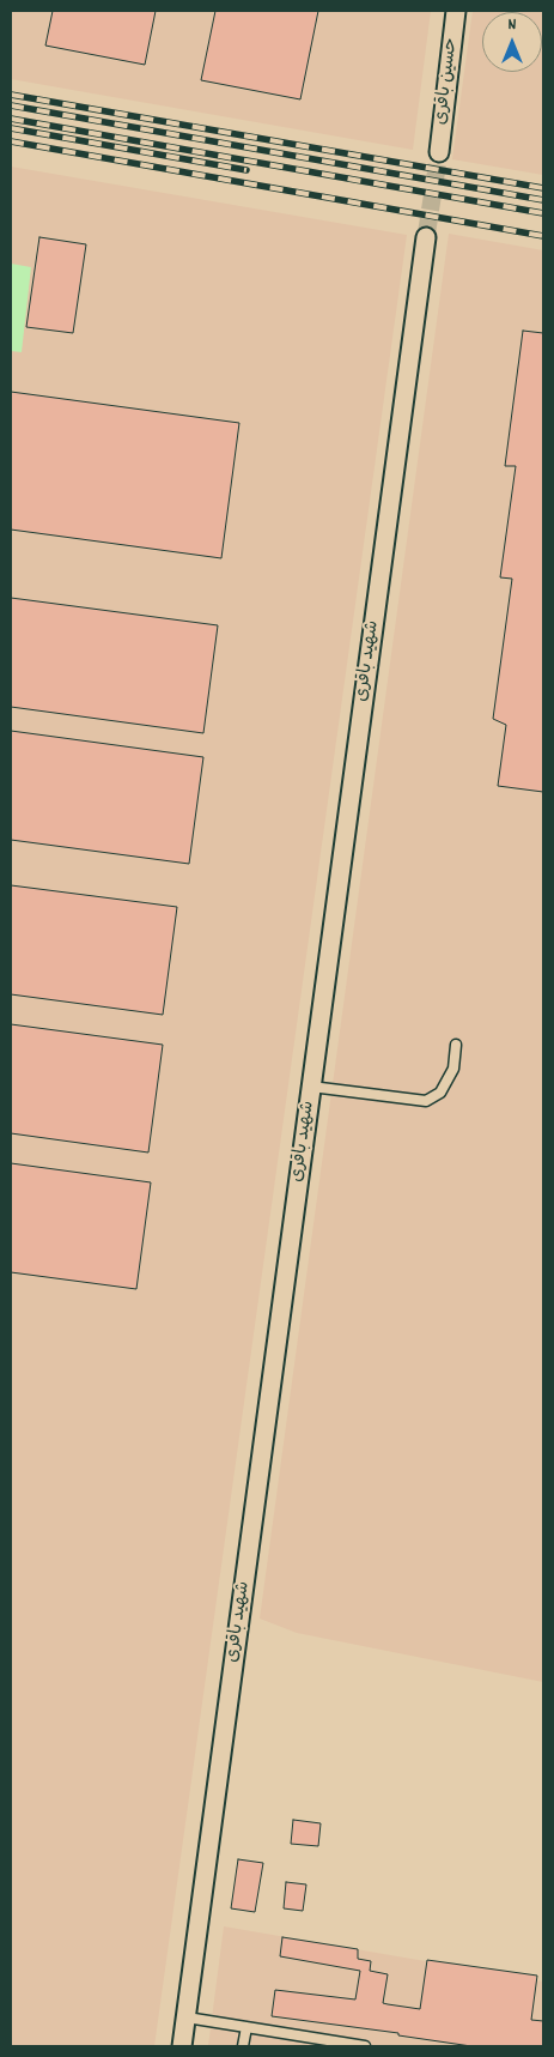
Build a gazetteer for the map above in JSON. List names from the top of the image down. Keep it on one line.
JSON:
{"streets":{"street":["حسین باقری","شهید باقری"]},"north":"top"}
